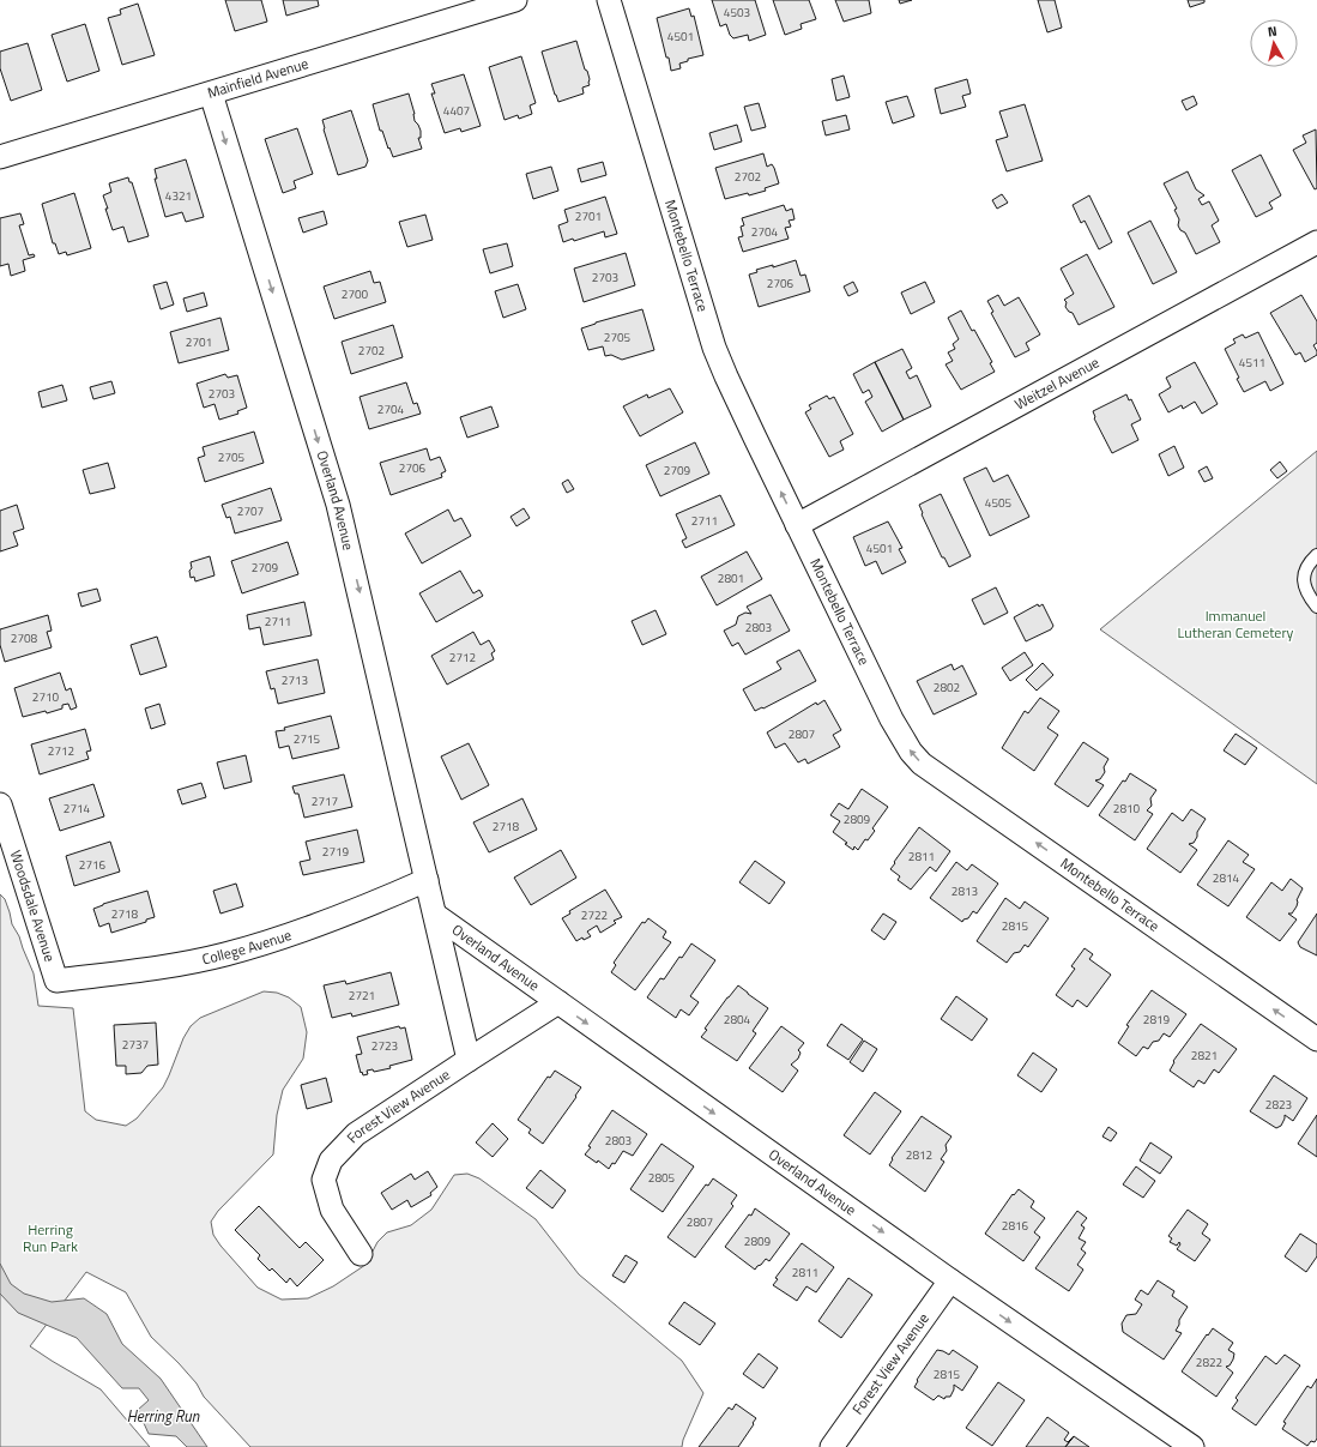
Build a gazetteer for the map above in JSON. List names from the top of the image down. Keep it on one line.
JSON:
{"streets":{"street":["Mainfield Avenue","Montebello Terrace","Weitzel Avenue","Overland Avenue","Woodsdale Avenue","College Avenue","Forest View Avenue"]},"crossings":[["Mainfield Avenue","Overland Avenue"],["Montebello Terrace","Weitzel Avenue"],["Overland Avenue","College Avenue"],["Overland Avenue","Forest View Avenue"],["Woodsdale Avenue","College Avenue"]],"one_way":["Montebello Terrace","Overland Avenue"],"water":["Herring Run"],"parks":["Immanuel Lutheran Cemetery","Herring Run Park"],"house_numbers":["4503","4501","4407","2702","4321","2701","2704","2703","2706","2700","2705","2701","2702","4511","2703","2704","2705","2706","2709","4505","2707","2711","4501","2709","2801","2711","2803","2708","2712","2713","2802","2710","2807","2715","2712","2717","2714","2810","2809","2718","2719","2811","2716","2814","2813","2718","2722","2815","2721","2804","2819","2737","2723","2821","2823","2803","2812","2805","2807","2816","2809","2811","2822","2815"],"north":"top"}
